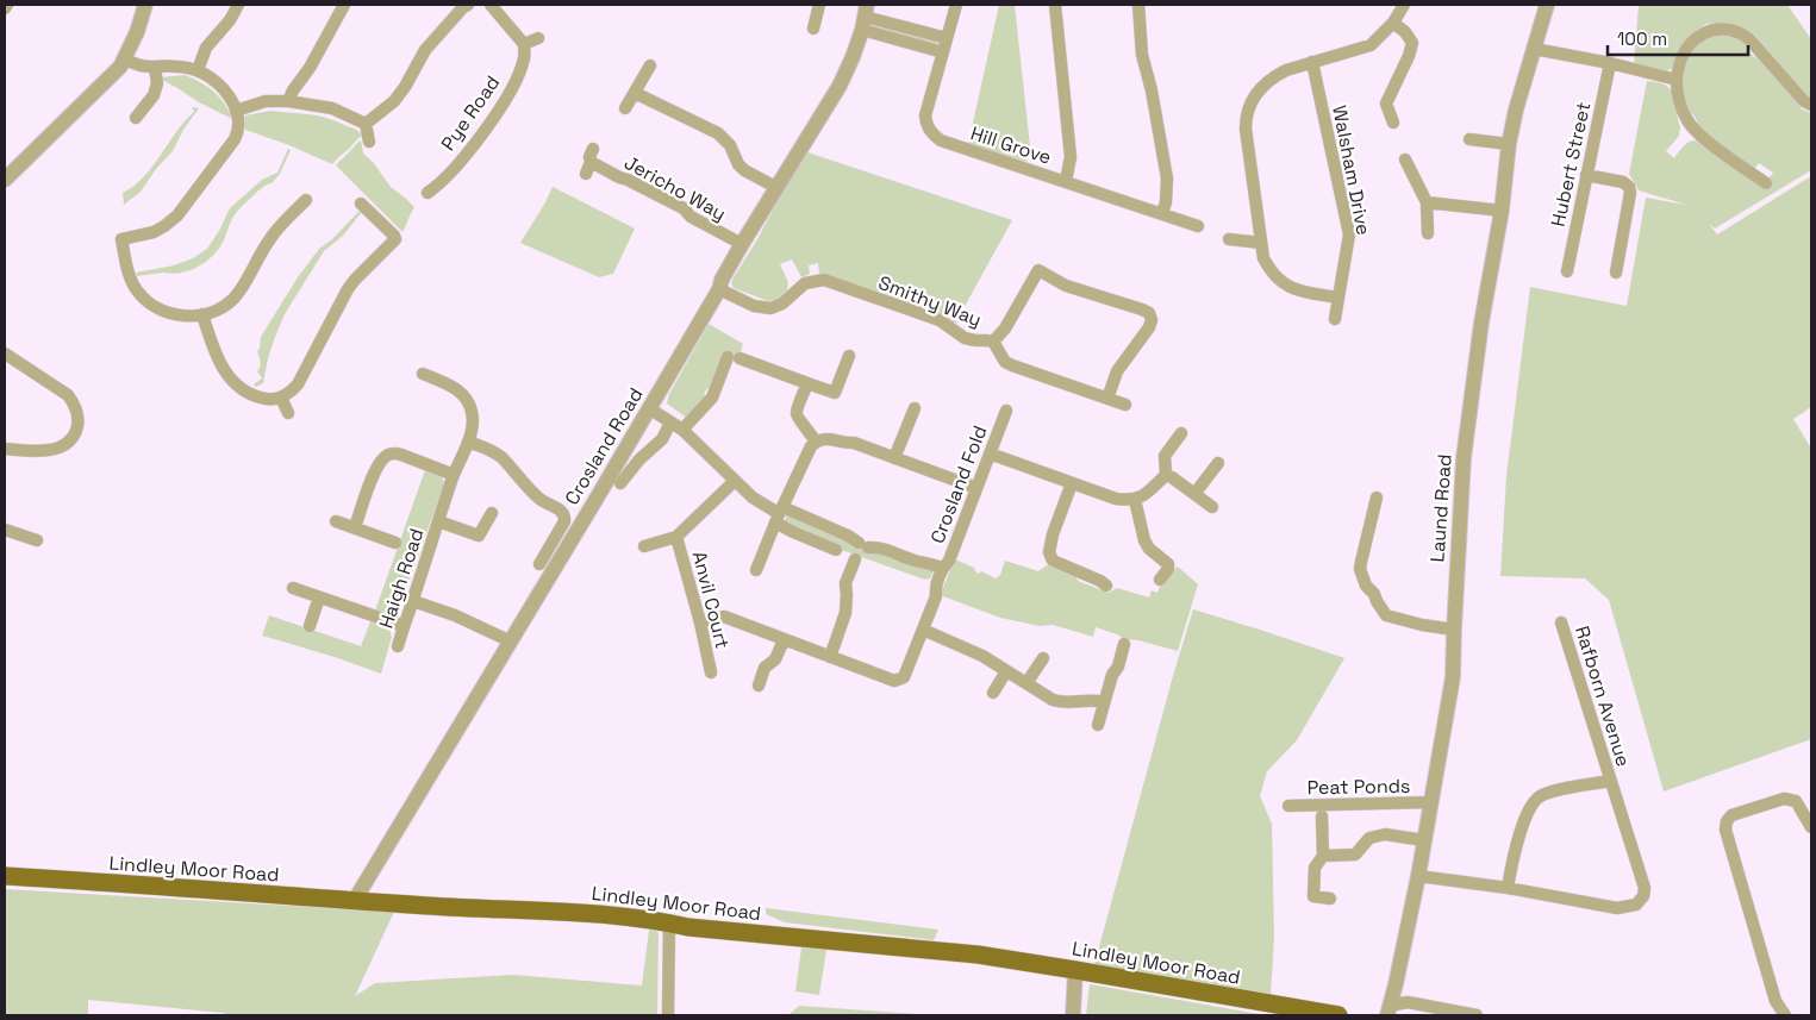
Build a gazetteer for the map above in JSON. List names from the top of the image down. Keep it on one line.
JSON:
{"streets":{"main road":["Lindley Moor Road"],"street":["Pye Road","Hill Grove","Hubert Street","Walsham Drive","Jericho Way","Smithy Way","Crosland Road","Crosland Fold","Laund Road","Haigh Road","Anvil Court","Rafborn Avenue","Peat Ponds"]},"crossings":[["Jericho Way","Crosland Road"],["Smithy Way","Crosland Road"],["Crosland Road","Lindley Moor Road"],["Crosland Fold","Anvil Court"],["Laund Road","Peat Ponds"]],"scale_bar":"100 m"}
